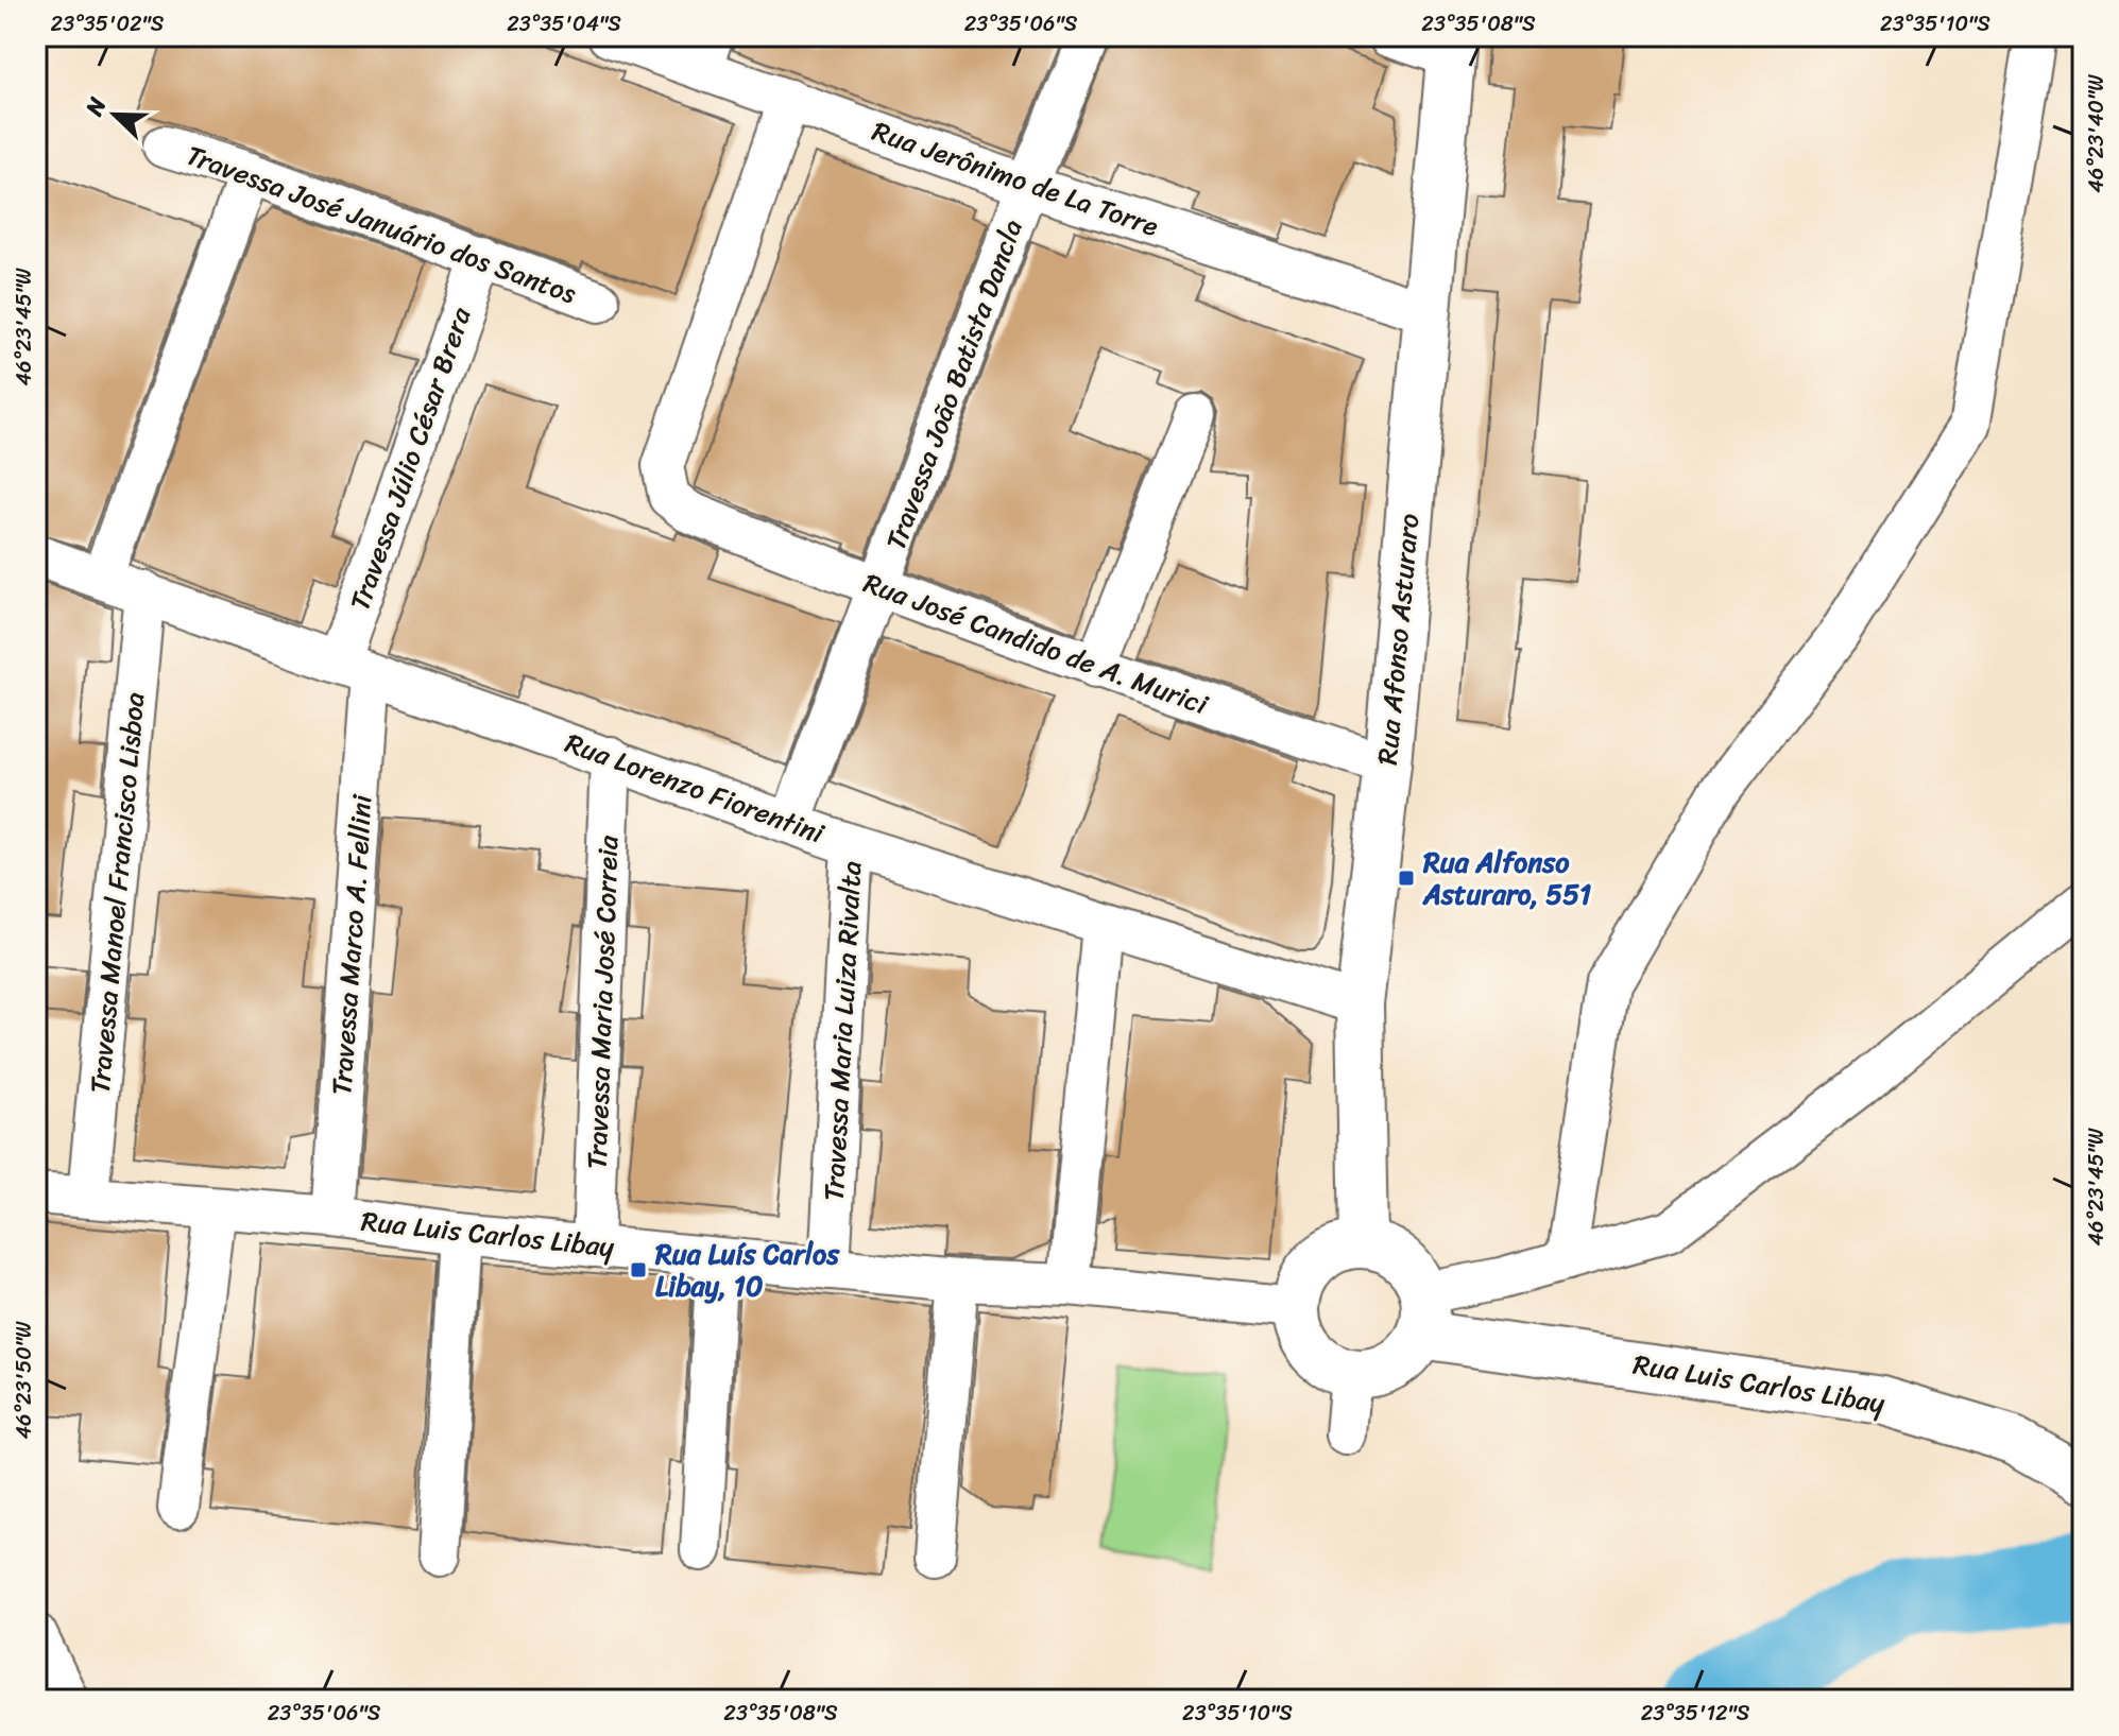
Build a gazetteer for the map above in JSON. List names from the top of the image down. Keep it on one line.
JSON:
{"streets":{"street":["Rua Jerônimo de La Torre","Travessa José Januário dos Santos","Travessa João Batista Dancla","Travessa Júlio César Brera","Rua Afonso Asturaro","Rua José Candido de A. Murici","Rua Lorenzo Fiorentini","Travessa Manoel Francisco Lisboa","Travessa Marco A. Fellini","Travessa Maria José Correia","Travessa Maria Luiza Rivalta","Rua Luis Carlos Libay"]},"crossings":[["Rua Jerônimo de La Torre","Travessa João Batista Dancla"],["Rua Jerônimo de La Torre","Rua Afonso Asturaro"],["Rua Jerônimo de La Torre","Rua José Candido de A. Murici"],["Travessa José Januário dos Santos","Travessa Júlio César Brera"],["Travessa João Batista Dancla","Rua José Candido de A. Murici"],["Travessa João Batista Dancla","Rua Lorenzo Fiorentini"],["Travessa Júlio César Brera","Rua Lorenzo Fiorentini"],["Travessa Júlio César Brera","Travessa Marco A. Fellini"],["Rua Afonso Asturaro","Rua José Candido de A. Murici"],["Rua Afonso Asturaro","Rua Lorenzo Fiorentini"],["Rua Afonso Asturaro","Rua Luis Carlos Libay"],["Rua Lorenzo Fiorentini","Travessa Manoel Francisco Lisboa"],["Rua Lorenzo Fiorentini","Travessa Marco A. Fellini"],["Rua Lorenzo Fiorentini","Travessa Maria José Correia"],["Rua Lorenzo Fiorentini","Travessa Maria Luiza Rivalta"],["Travessa Manoel Francisco Lisboa","Rua Luis Carlos Libay"],["Travessa Marco A. Fellini","Rua Luis Carlos Libay"],["Travessa Maria José Correia","Rua Luis Carlos Libay"],["Travessa Maria Luiza Rivalta","Rua Luis Carlos Libay"]],"places":{"transit":["Rua Alfonso Asturaro, 551","Rua Luís Carlos Libay, 10"]},"north":"top left","coordinates":["23°35'02\"S","23°35'04\"S","23°35'06\"S","23°35'08\"S","23°35'10\"S","46°23'40\"W","46°23'45\"W","46°23'50\"W","23°35'12\"S"]}
